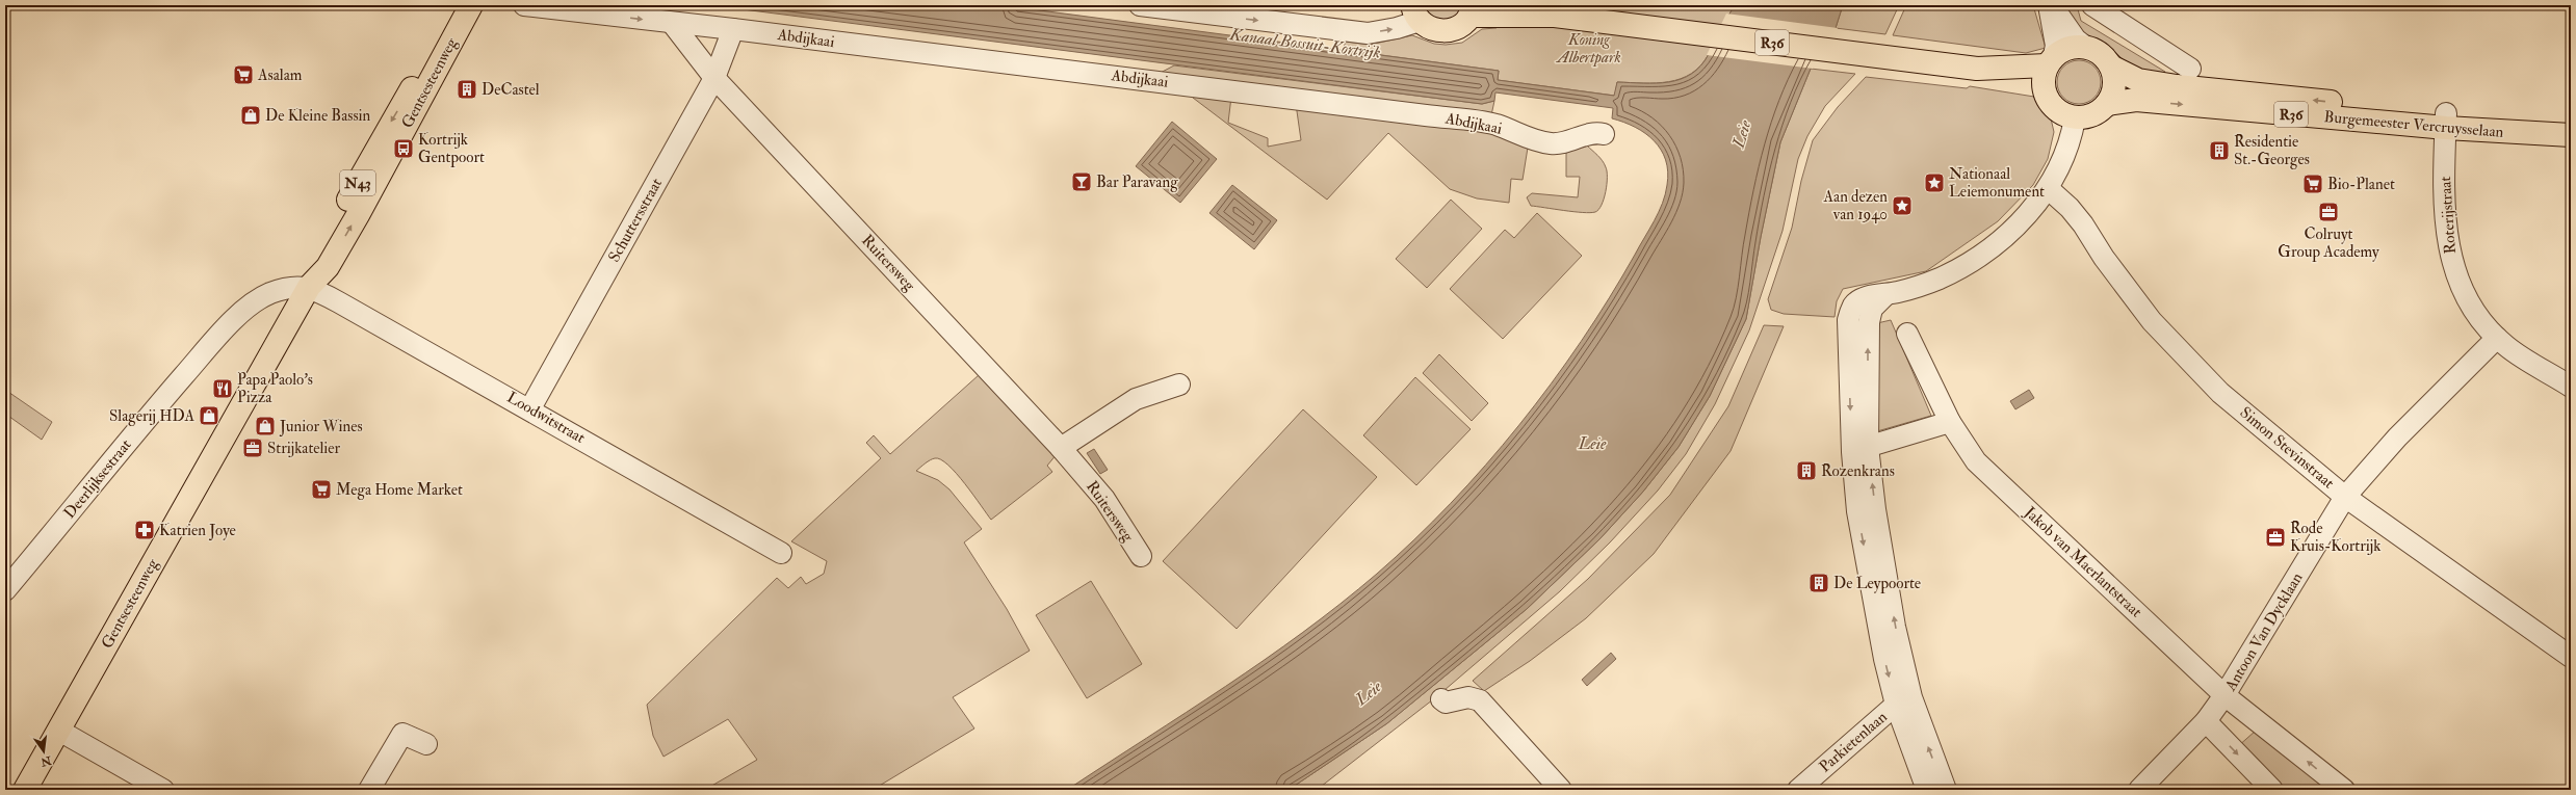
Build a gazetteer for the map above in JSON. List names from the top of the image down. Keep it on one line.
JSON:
{"streets":{"main road":["R36","Gentsesteenweg","Burgemeester Vercruysselaan","N43"],"street":["Abdijkaai","Roterijstraat","Schuttersstraat","Ruitersweg","Loodwitstraat","Simon Stevinstraat","Deerlijksestraat","Jakob van Maerlantstraat","Antoon Van Dycklaan","Parkietenlaan"]},"crossings":[["Abdijkaai","Schuttersstraat"],["R36","Burgemeester Vercruysselaan"],["Gentsesteenweg","Loodwitstraat"],["Gentsesteenweg","Deerlijksestraat"],["Burgemeester Vercruysselaan","Roterijstraat"],["Roterijstraat","Antoon Van Dycklaan"],["Schuttersstraat","Ruitersweg"],["Schuttersstraat","Loodwitstraat"],["Loodwitstraat","Deerlijksestraat"],["Simon Stevinstraat","Antoon Van Dycklaan"],["Jakob van Maerlantstraat","Antoon Van Dycklaan"]],"water":["Kanaal Bossuit-Kortrijk","Leie"],"parks":["Koning Albertpark"],"places":{"supermarket":["Asalam","Bio-Planet","Mega Home Market"],"building":["DeCastel","Residentie St.-Georges","Rozenkrans","De Leypoorte"],"shop":["De Kleine Bassin","Slagerij HDA","Junior Wines"],"bus stop":["Kortrijk Gentpoort"],"bar":["Bar Paravang"],"place":["Nationaal Leiemonument","Aan dezen van 1940"],"office":["Colruyt Group Academy","Strijkatelier","Rode Kruis-Kortrijk"],"restaurant":["Papa Paolo's Pizza"],"pharmacy":["Katrien Joye"]},"north":"bottom"}
